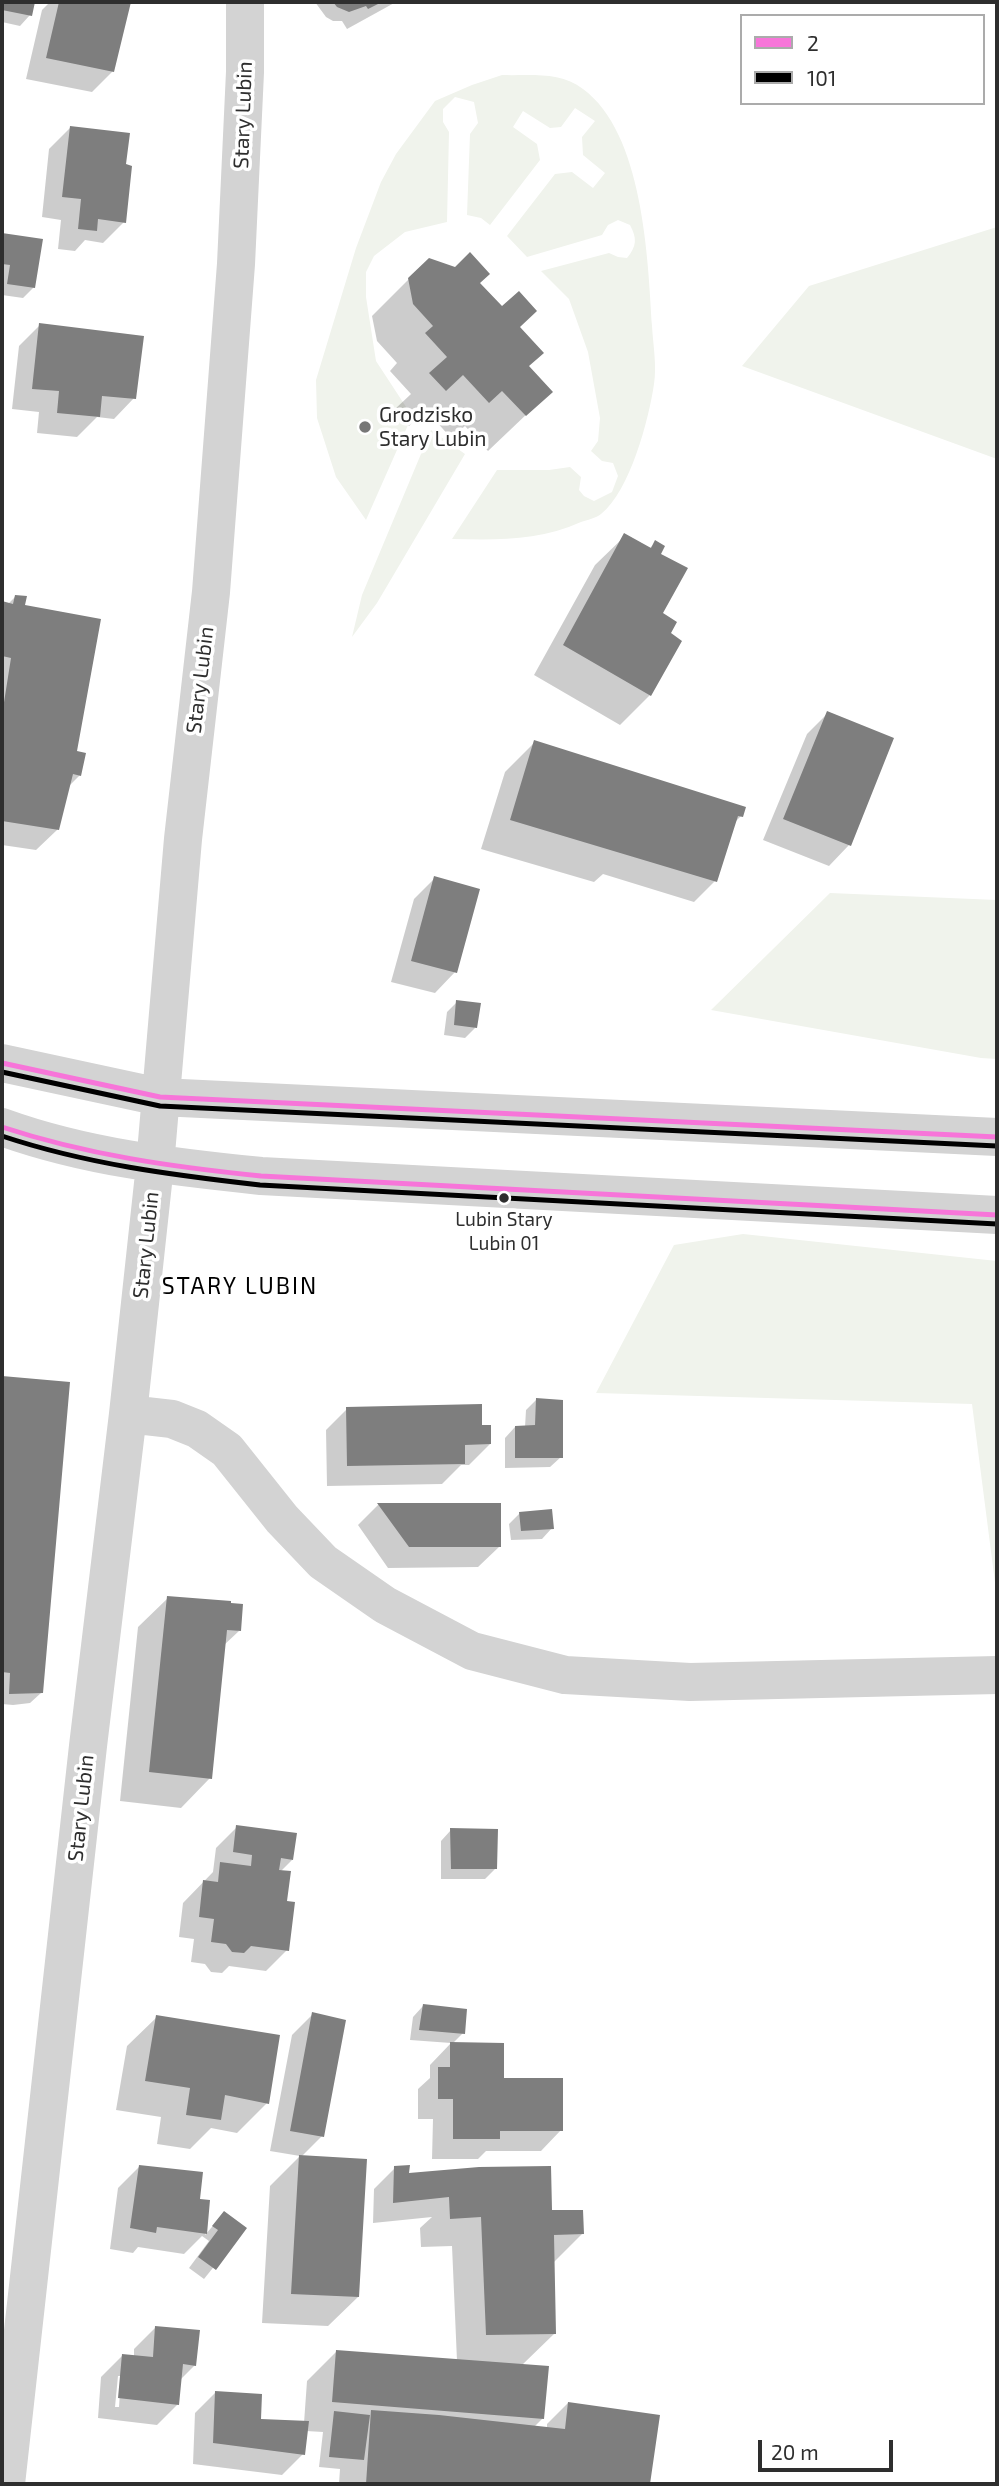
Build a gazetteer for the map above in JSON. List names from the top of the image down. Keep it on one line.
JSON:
{"streets":{"street":["Stary Lubin"]},"districts":["STARY LUBIN"],"places":["Grodzisko Stary Lubin","Lubin Stary Lubin 01"],"lines":["transit line 2","transit line 101"],"legend":["2","101"],"scale_bar":"20 m"}
